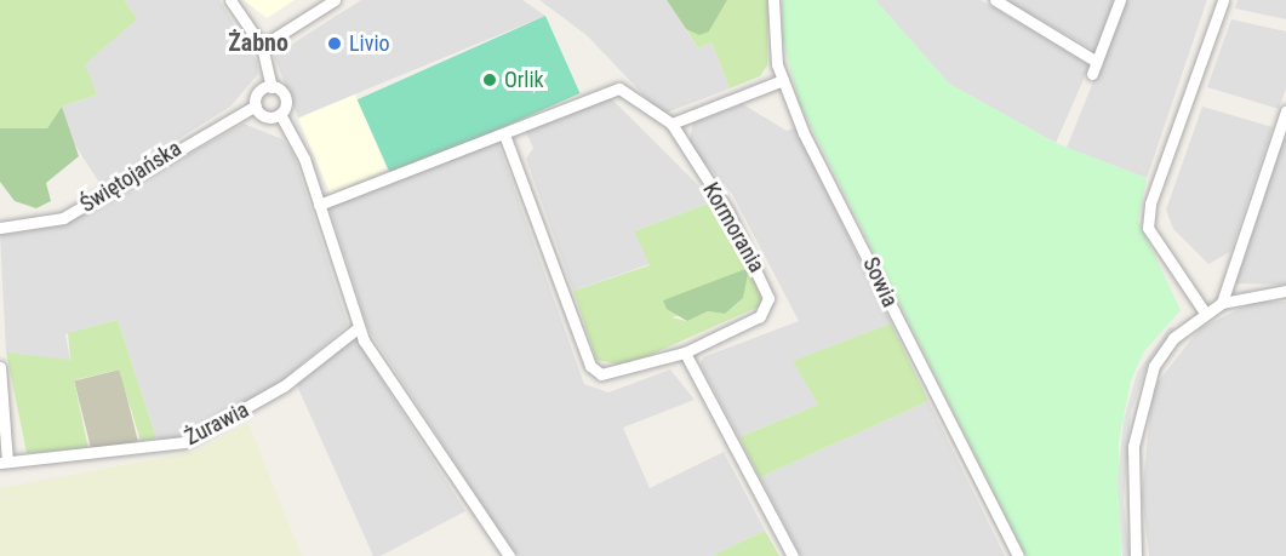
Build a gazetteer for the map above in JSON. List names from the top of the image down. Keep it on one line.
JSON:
{"streets":{"street":["Świętojańska","Kormorania","Sowia","Żurawia"]},"districts":["Żabno"],"places":["Livio","Orlik"]}
